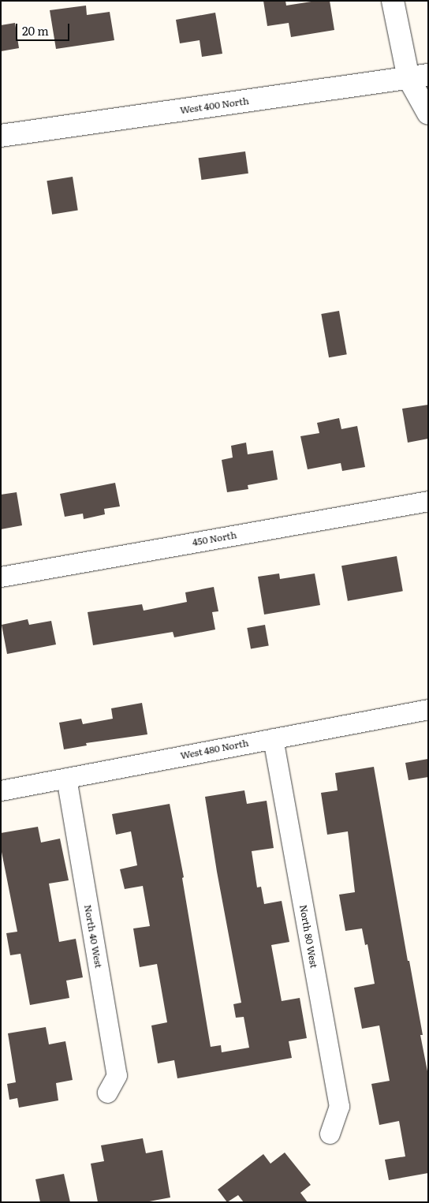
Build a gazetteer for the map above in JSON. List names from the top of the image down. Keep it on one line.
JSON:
{"streets":{"street":["West 400 North","450 North","West 480 North","North 40 West","North 80 West"]},"crossings":[["West 480 North","North 40 West"],["West 480 North","North 80 West"]],"scale_bar":"20 m"}
